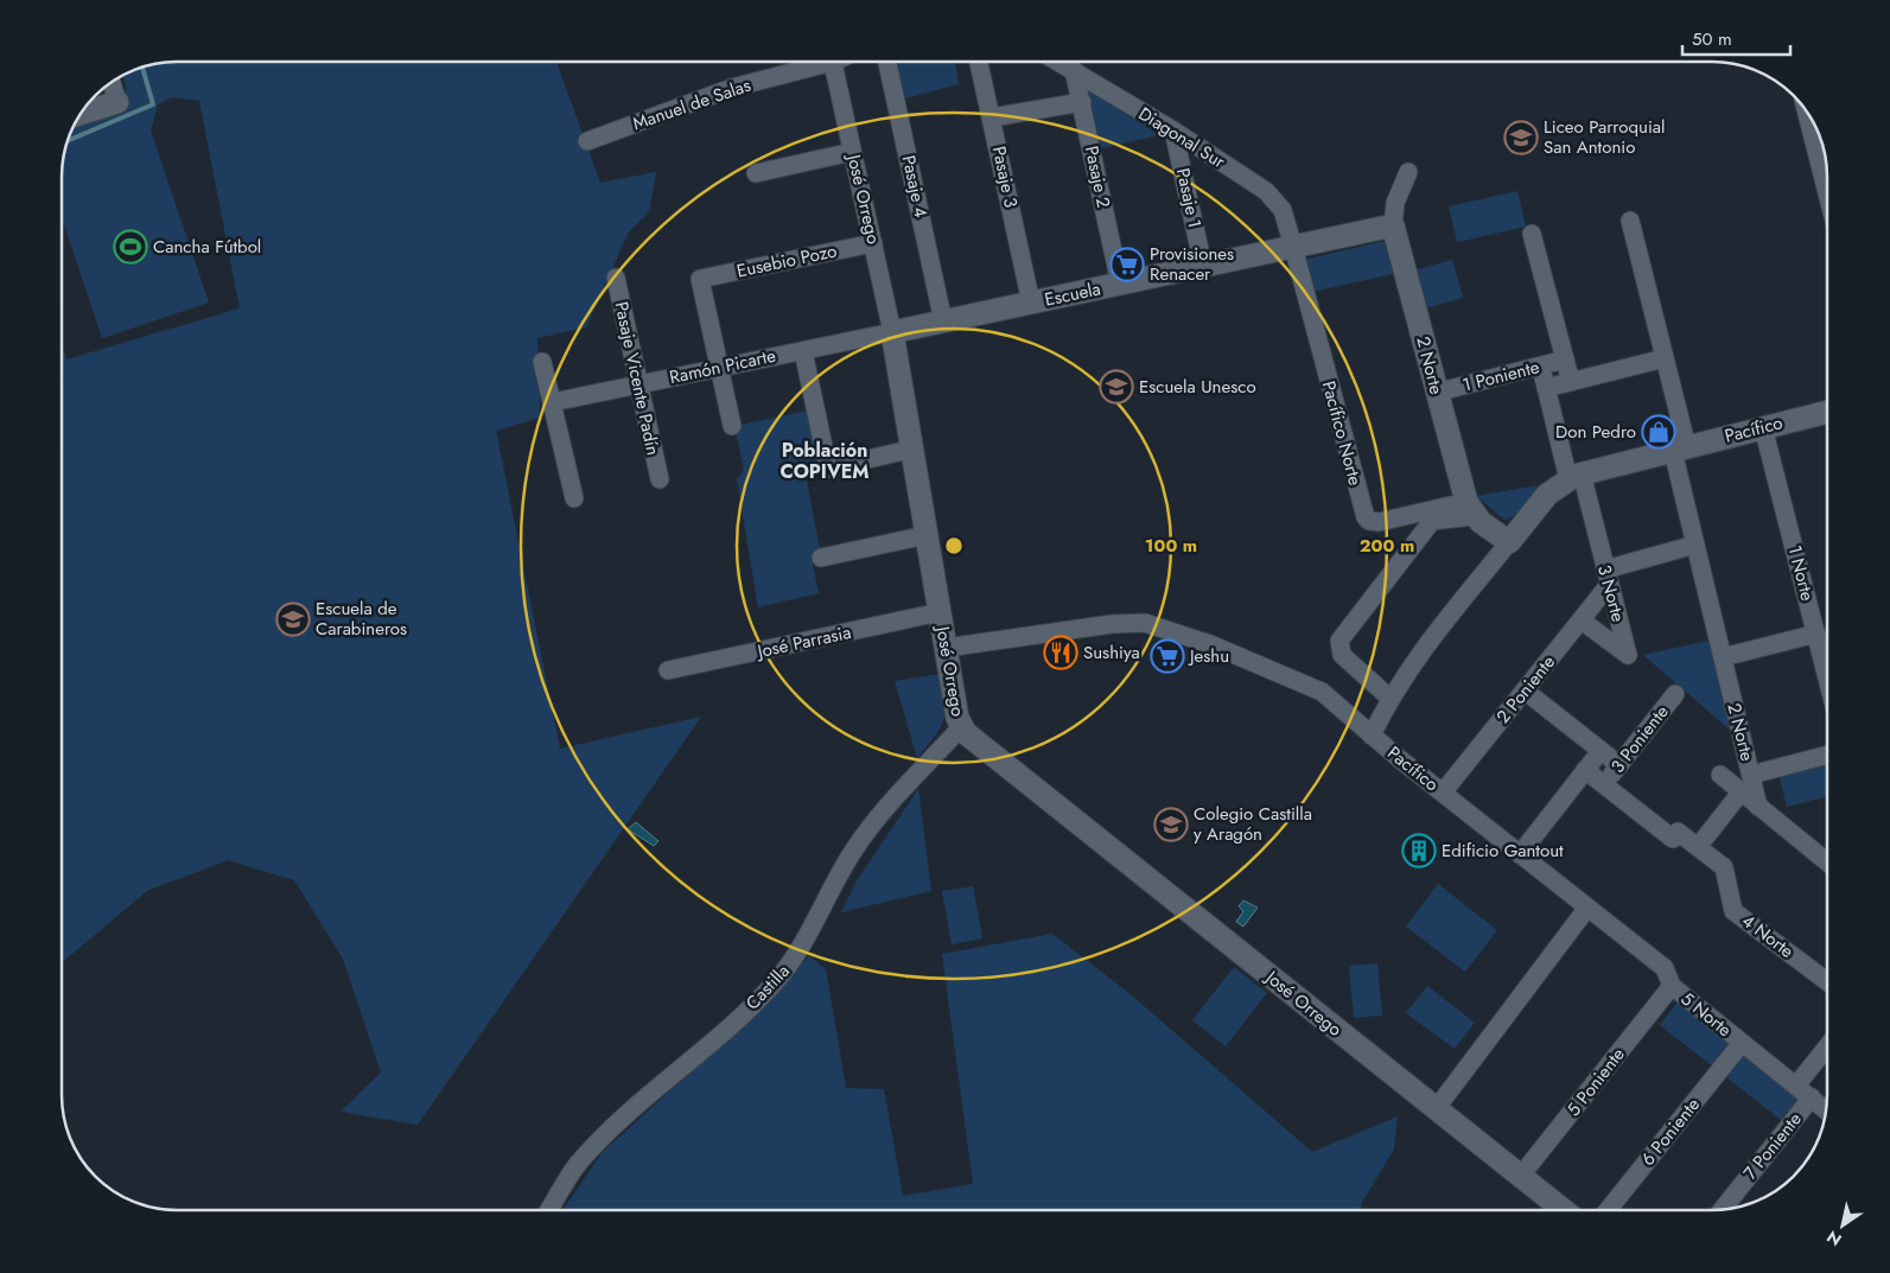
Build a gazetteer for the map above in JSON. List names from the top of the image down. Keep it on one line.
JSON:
{"streets":{"street":["Manuel de Salas","Diagonal Sur","Pasaje 3","Pasaje 2","Pasaje 4","Pasaje 1","José Orrego","Eusebio Pozo","Escuela","2 Norte","Ramón Picarte","1 Poniente","Pasaje Vicente Padín","Pacífico","Pacífico Norte","1 Norte","3 Norte","José Parrasia","2 Poniente","3 Poniente","4 Norte","Castilla","5 Norte","5 Poniente","6 Poniente","7 Poniente"]},"crossings":[["Diagonal Sur","Pasaje 2"],["Diagonal Sur","Pasaje 1"],["Diagonal Sur","Escuela"],["Diagonal Sur","Pacífico Norte"],["Pasaje 3","Escuela"],["Pasaje 2","Escuela"],["Pasaje 4","Escuela"],["Pasaje 1","Escuela"],["José Orrego","Eusebio Pozo"],["José Orrego","Escuela"],["José Orrego","Ramón Picarte"],["José Orrego","José Parrasia"],["José Orrego","Castilla"],["Eusebio Pozo","Ramón Picarte"],["Escuela","2 Norte"],["Escuela","Ramón Picarte"],["Escuela","Pacífico Norte"],["2 Norte","1 Poniente"],["2 Norte","Pacífico"],["2 Norte","Pacífico Norte"],["Ramón Picarte","Pasaje Vicente Padín"],["1 Poniente","3 Norte"],["Pacífico","1 Norte"],["Pacífico","3 Norte"],["Pacífico","2 Poniente"],["Pacífico","3 Poniente"],["Pacífico","5 Norte"],["3 Norte","2 Poniente"],["3 Poniente","4 Norte"],["5 Norte","5 Poniente"],["5 Norte","6 Poniente"],["5 Norte","7 Poniente"]],"districts":["Población COPIVEM"],"places":{"school or university":["Liceo Parroquial San Antonio","Escuela Unesco","Escuela de Carabineros","Colegio Castilla y Aragón"],"sports":["Cancha Fútbol"],"supermarket":["Provisiones Renacer","Jeshu"],"shop":["Don Pedro"],"restaurant":["Sushiya"],"building":["Edificio Gantout"]},"scale_bar":"50 m","north":"bottom left","rings":["100 m","200 m"]}
